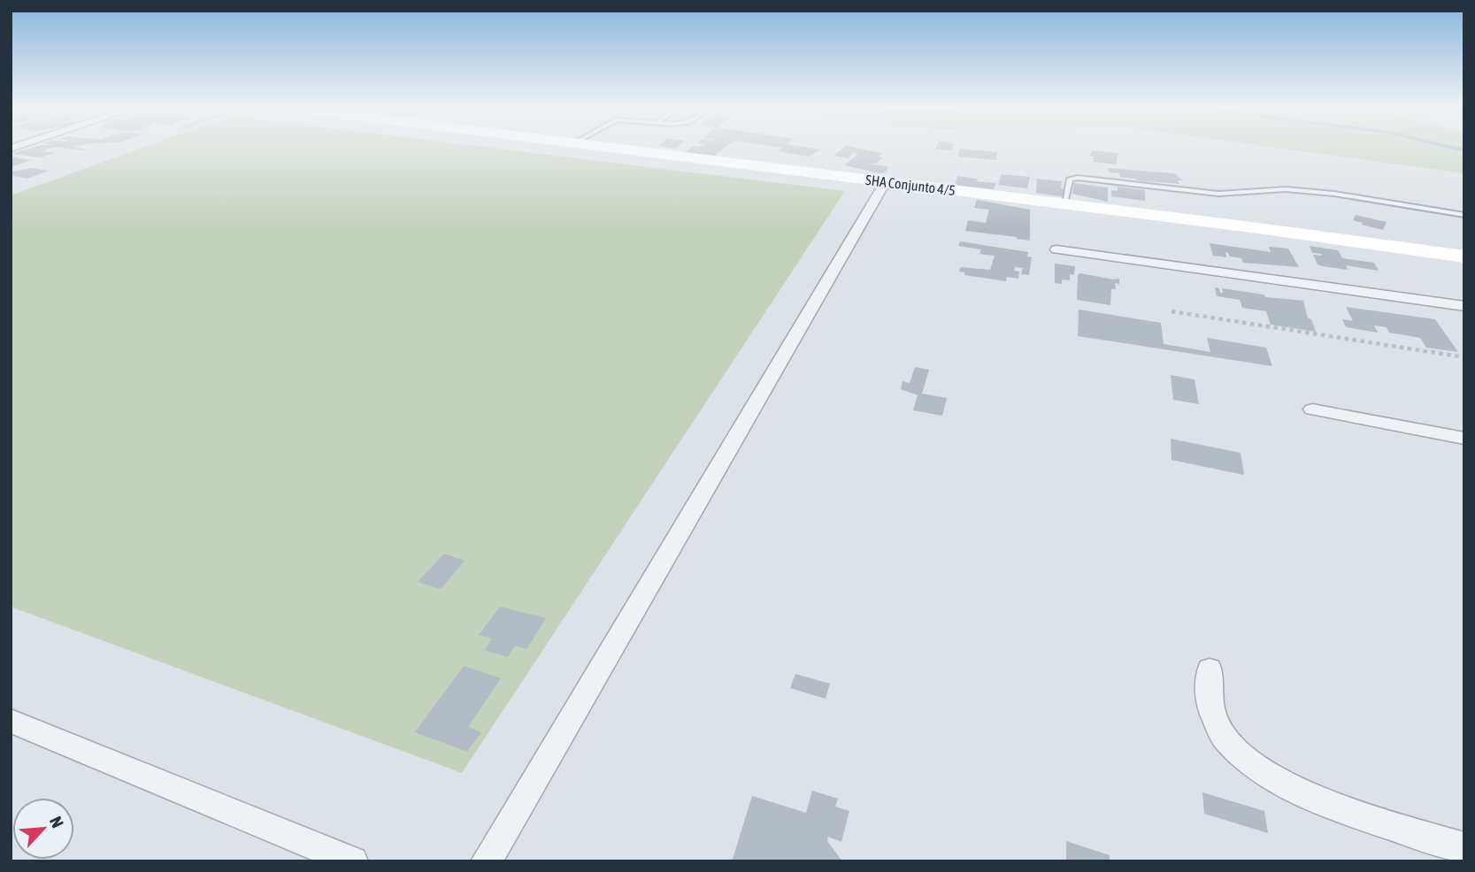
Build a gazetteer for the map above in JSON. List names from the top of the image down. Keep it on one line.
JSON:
{"streets":{"street":["SHA Conjunto 4/5"]},"north":"top right"}
